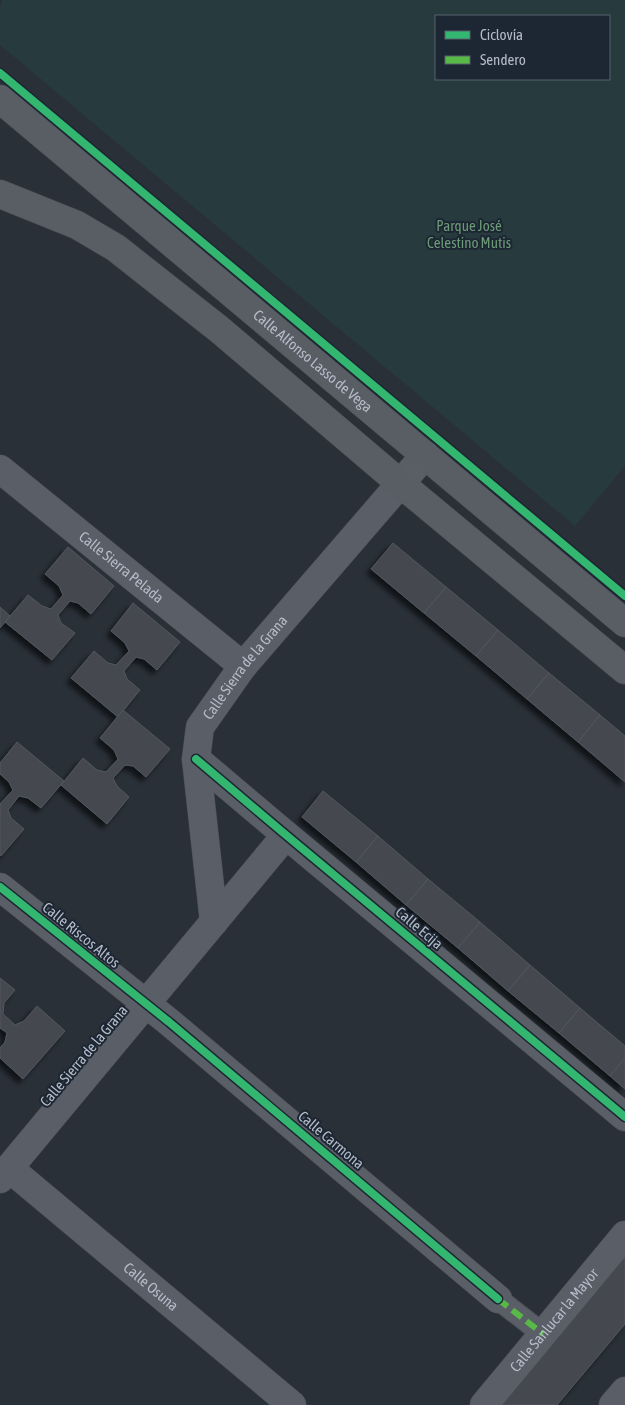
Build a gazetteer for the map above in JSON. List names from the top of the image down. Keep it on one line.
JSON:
{"streets":{"main road":["Calle Alfonso Lasso de Vega"],"street":["Calle Sierra Pelada","Calle Sierra de la Grana","Calle Ecija","Calle Riscos Altos","Calle Carmona","Calle Osuna","Calle Sanlucar la Mayor"]},"crossings":[["Calle Alfonso Lasso de Vega","Calle Sierra de la Grana"],["Calle Sierra Pelada","Calle Sierra de la Grana"],["Calle Sierra de la Grana","Calle Ecija"],["Calle Sierra de la Grana","Calle Riscos Altos"],["Calle Sierra de la Grana","Calle Carmona"],["Calle Sierra de la Grana","Calle Osuna"],["Calle Riscos Altos","Calle Carmona"],["Calle Carmona","Calle Sanlucar la Mayor"]],"parks":["Parque José Celestino Mutis"],"legend":["Ciclovía","Sendero"]}
